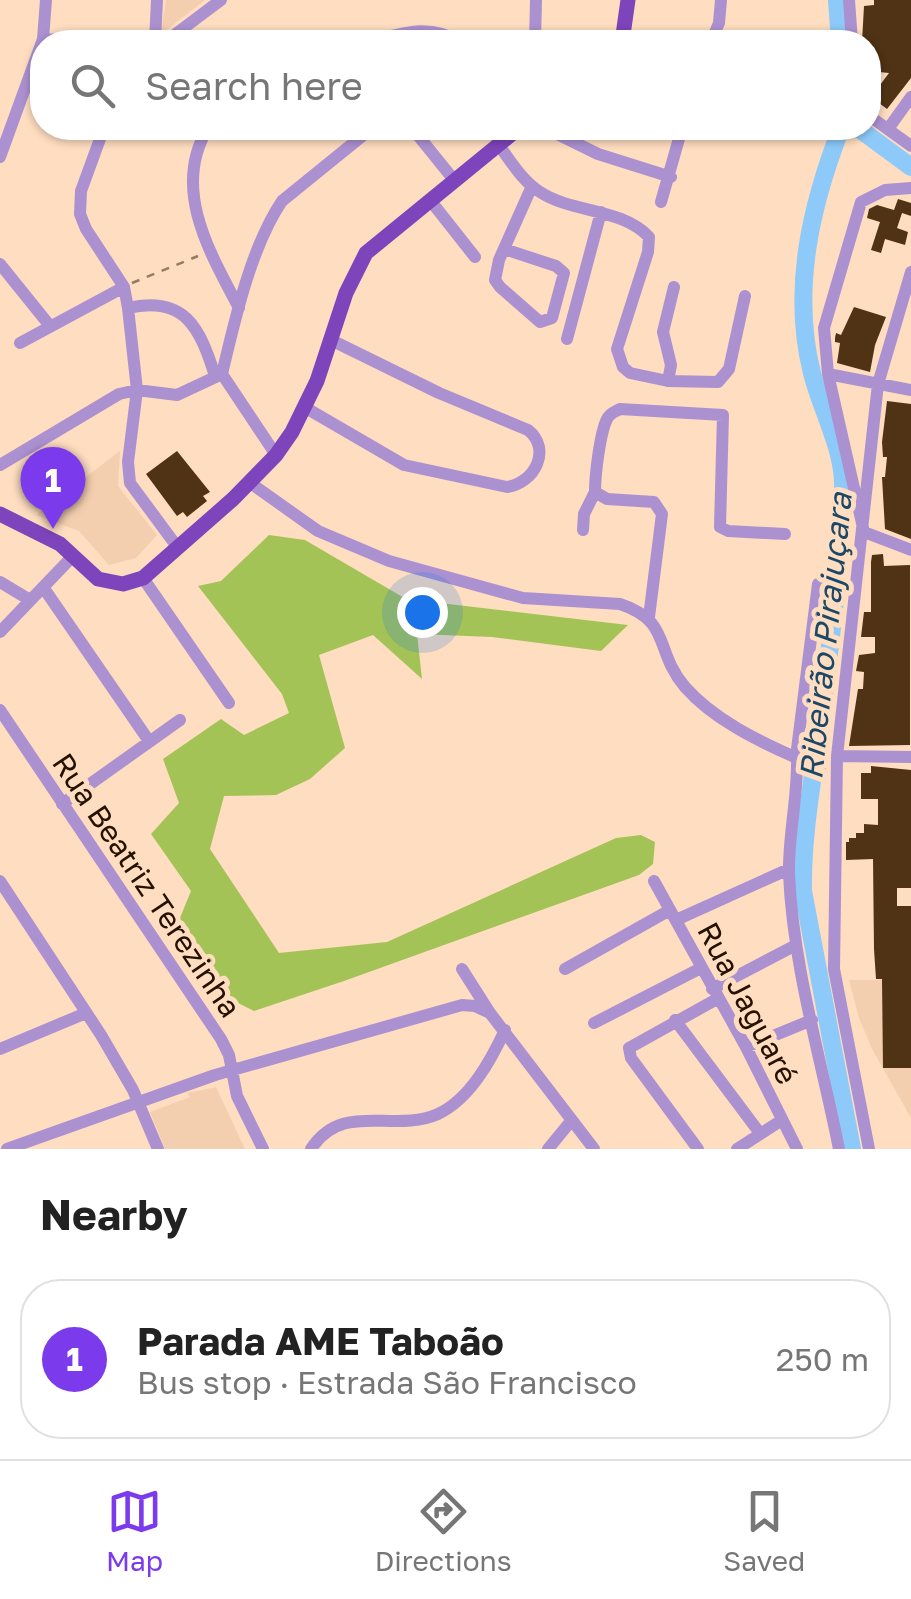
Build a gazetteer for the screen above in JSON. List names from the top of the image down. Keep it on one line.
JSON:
{"streets":{"street":["Rua Beatriz Terezinha","Rua Jaguaré"]},"water":["Ribeirão Pirajuçara"],"page":{"search":"Search here","pins":"1","heading":"Nearby","list":[{"mark":"1","name":"Parada AME Taboão","note":"Bus stop · Estrada São Francisco","value":"250 m"}],"nav":["Map","Directions","Saved"]}}
